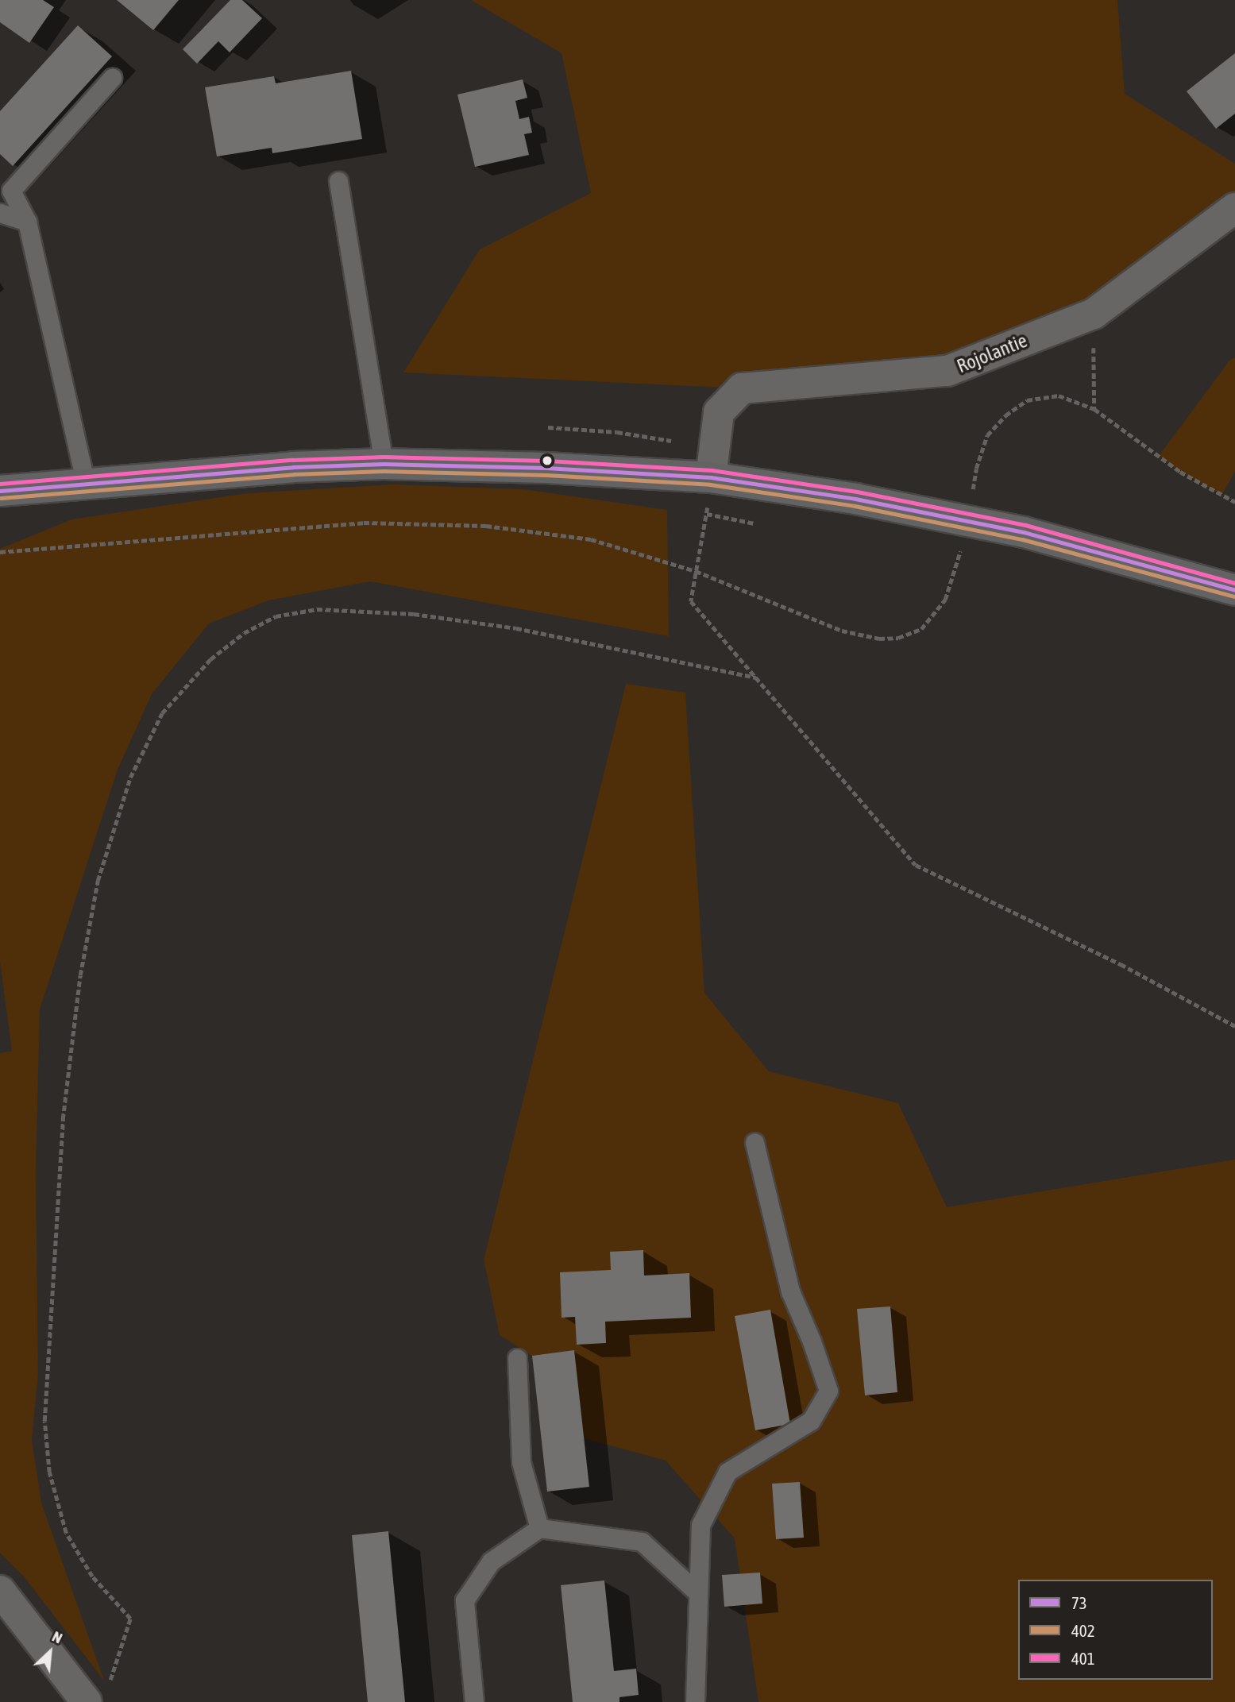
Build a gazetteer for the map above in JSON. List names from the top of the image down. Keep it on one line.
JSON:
{"streets":{"street":["Rojolantie"]},"lines":["transit line 401","transit line 73","transit line 402"],"legend":["73","402","401"],"north":"top right"}
